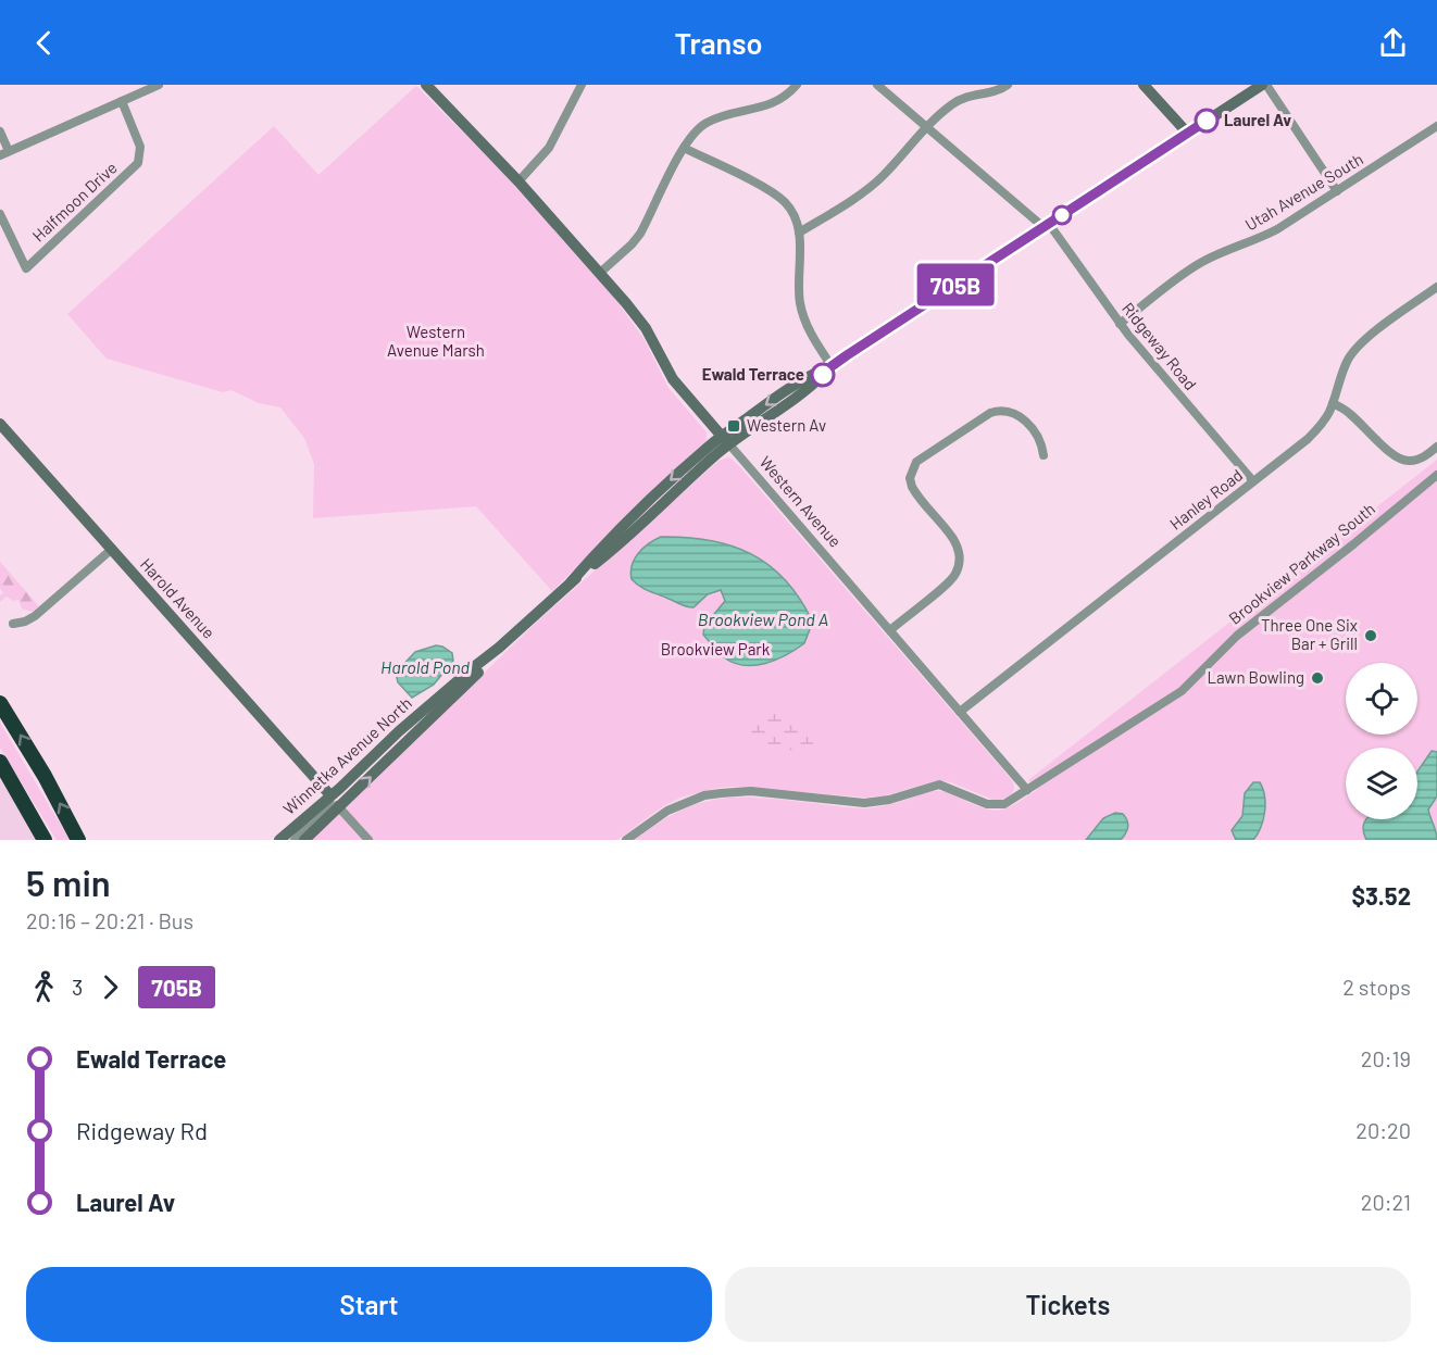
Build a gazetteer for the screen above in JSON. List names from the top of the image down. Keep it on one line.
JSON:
{"streets":{"street":["Utah Avenue South","Halfmoon Drive","Ridgeway Road","Hanley Road","Western Avenue","Brookview Parkway South","Harold Avenue","Winnetka Avenue North"]},"crossings":[["Utah Avenue South","Ridgeway Road"],["Ridgeway Road","Hanley Road"],["Ridgeway Road","Winnetka Avenue North"],["Hanley Road","Western Avenue"],["Western Avenue","Brookview Parkway South"],["Western Avenue","Winnetka Avenue North"],["Harold Avenue","Winnetka Avenue North"]],"water":["Brookview Pond A","Harold Pond"],"parks":["Western Avenue Marsh","Brookview Park"],"places":{"other":["Laurel Av","Ewald Terrace","Three One Six Bar + Grill","Lawn Bowling"],"transit":["Western Av"]},"lines":["bus line 705B"],"page":{"header":"Transo","on_map":"705B","heading":["5 min","20:16 – 20:21 · Bus","$3.52"],"legs":["3","705B","2 stops"],"list":[{"name":"Ewald Terrace","value":"20:19"},{"name":"Ridgeway Rd","value":"20:20"},{"name":"Laurel Av","value":"20:21"}],"buttons":["Start","Tickets"]}}
